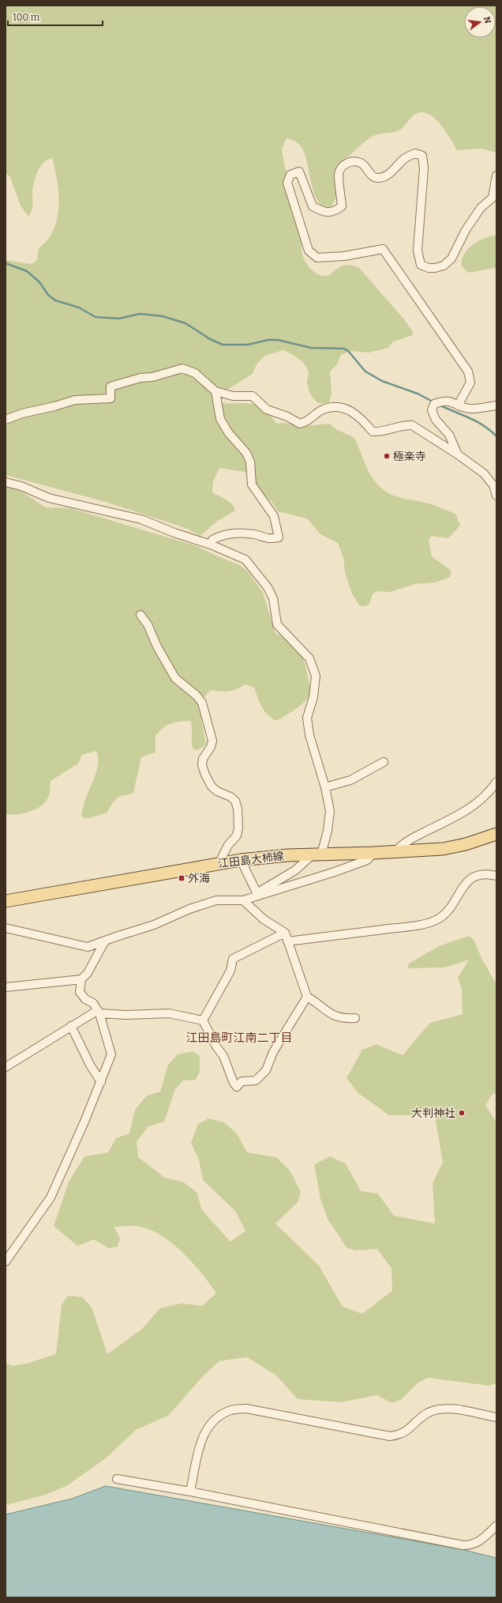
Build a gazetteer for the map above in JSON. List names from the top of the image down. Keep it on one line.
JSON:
{"streets":{"main road":["江田島大柿線"]},"districts":["江田島町江南二丁目"],"places":{"other":["極楽寺","大判神社"],"transit":["外海"]},"scale_bar":"100 m","north":"right"}
